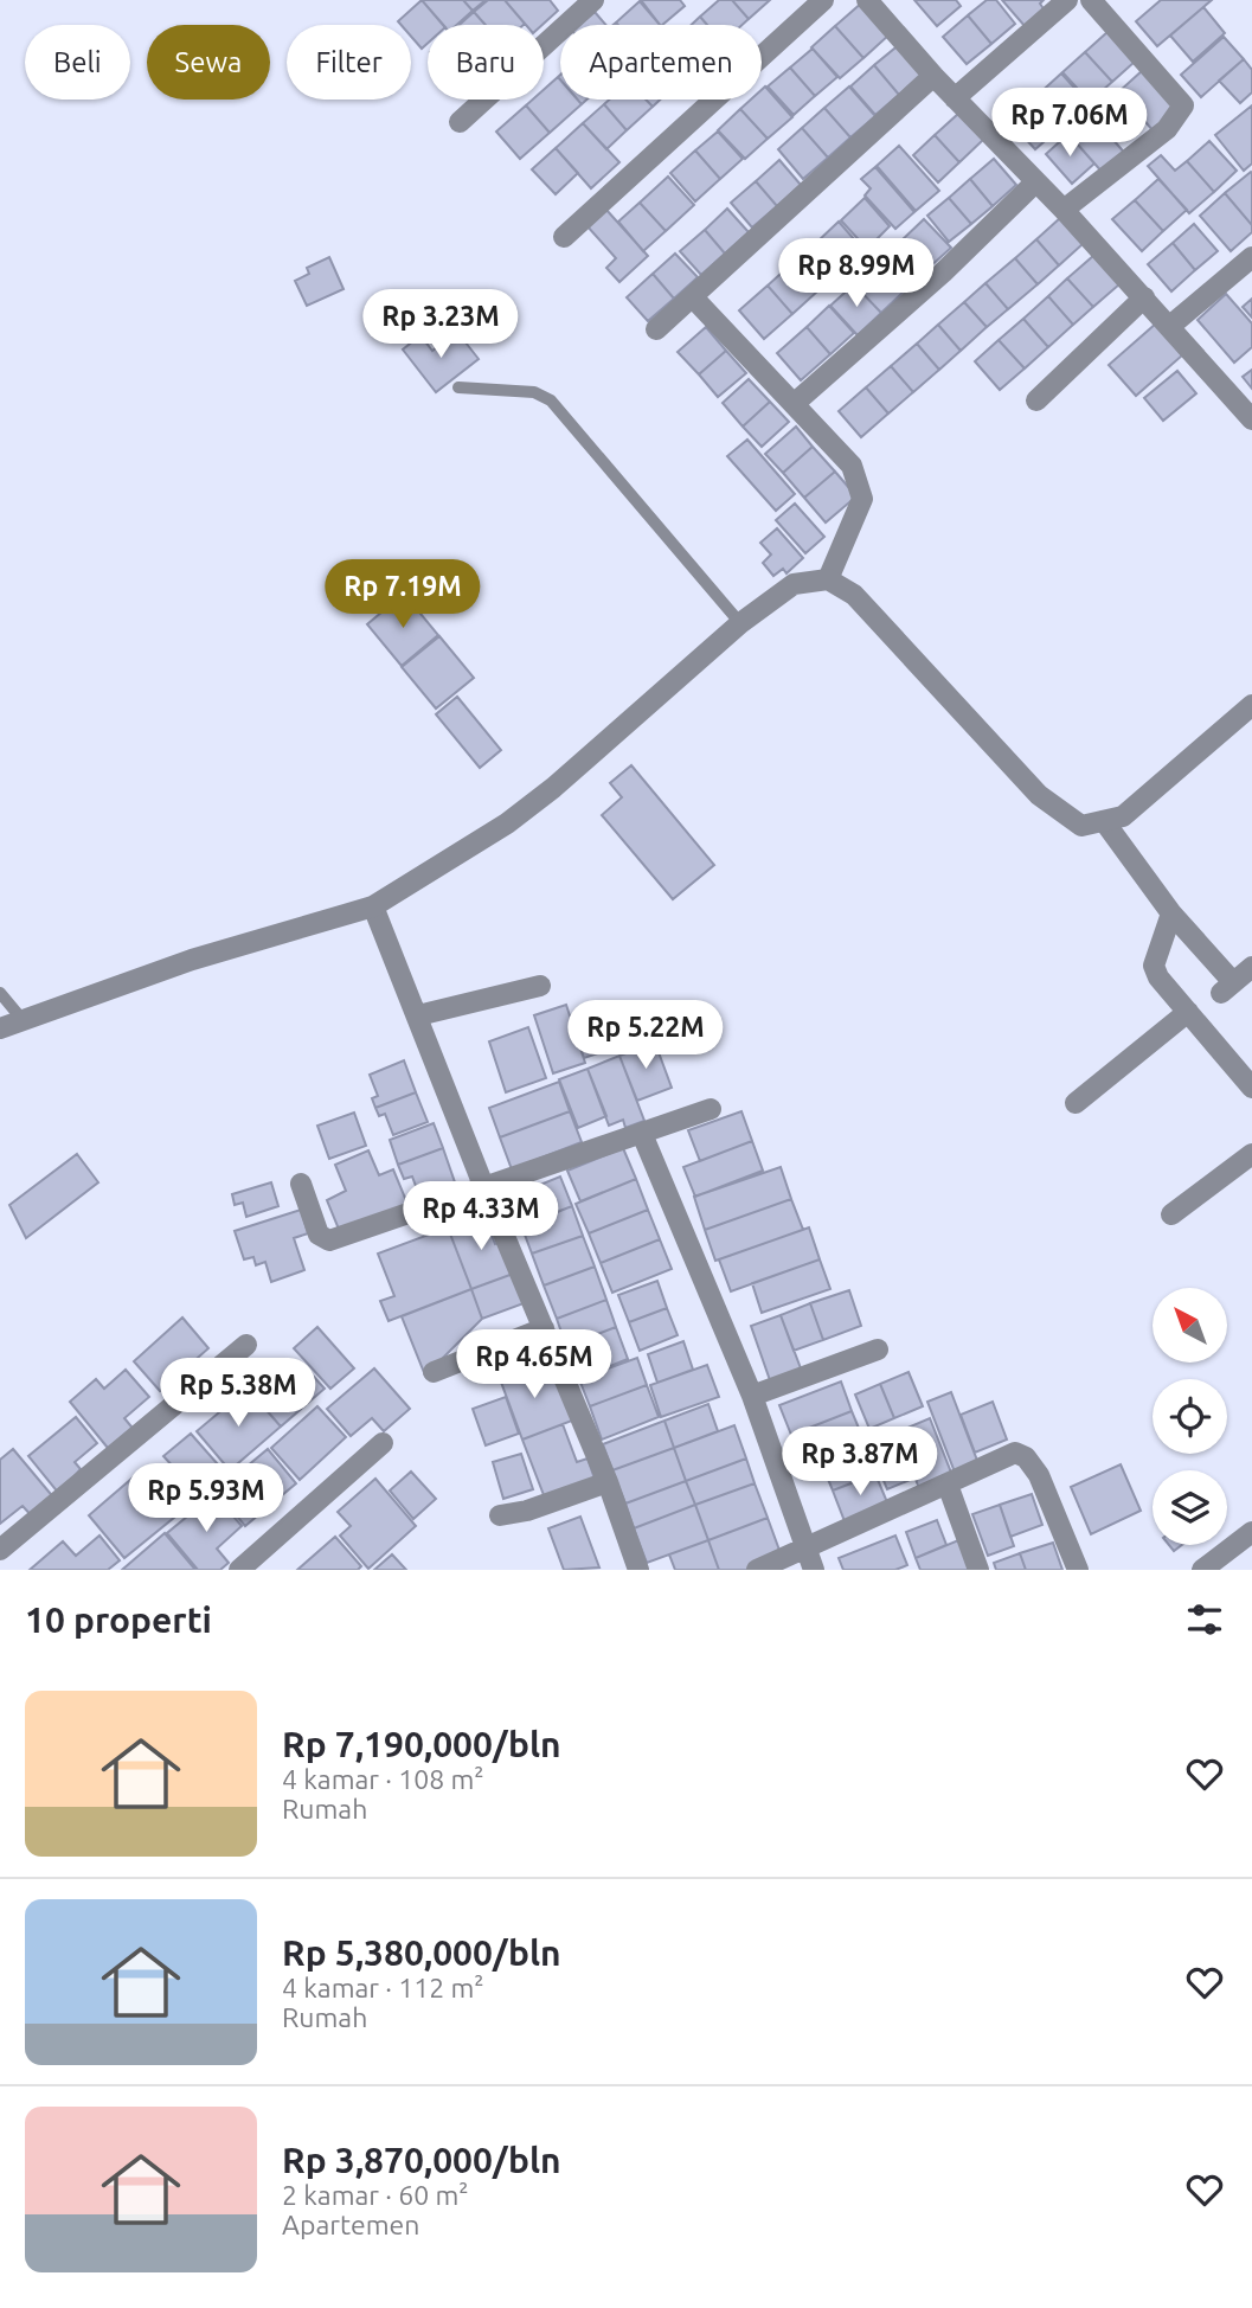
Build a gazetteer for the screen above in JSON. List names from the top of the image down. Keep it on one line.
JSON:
{"north":"top left","page":{"chip":["Beli","Sewa","Filter","Baru","Apartemen"],"price":["Rp 7.06M","Rp 8.99M","Rp 3.23M","Rp 7.19M","Rp 5.22M","Rp 4.33M","Rp 4.65M","Rp 5.38M","Rp 3.87M","Rp 5.93M"],"heading":"10 properti","list":[{"name":"Rp 7,190,000/bln","note":"4 kamar · 108 m² · Rumah"},{"name":"Rp 5,380,000/bln","note":"4 kamar · 112 m² · Rumah"},{"name":"Rp 3,870,000/bln","note":"2 kamar · 60 m² · Apartemen"}]}}
